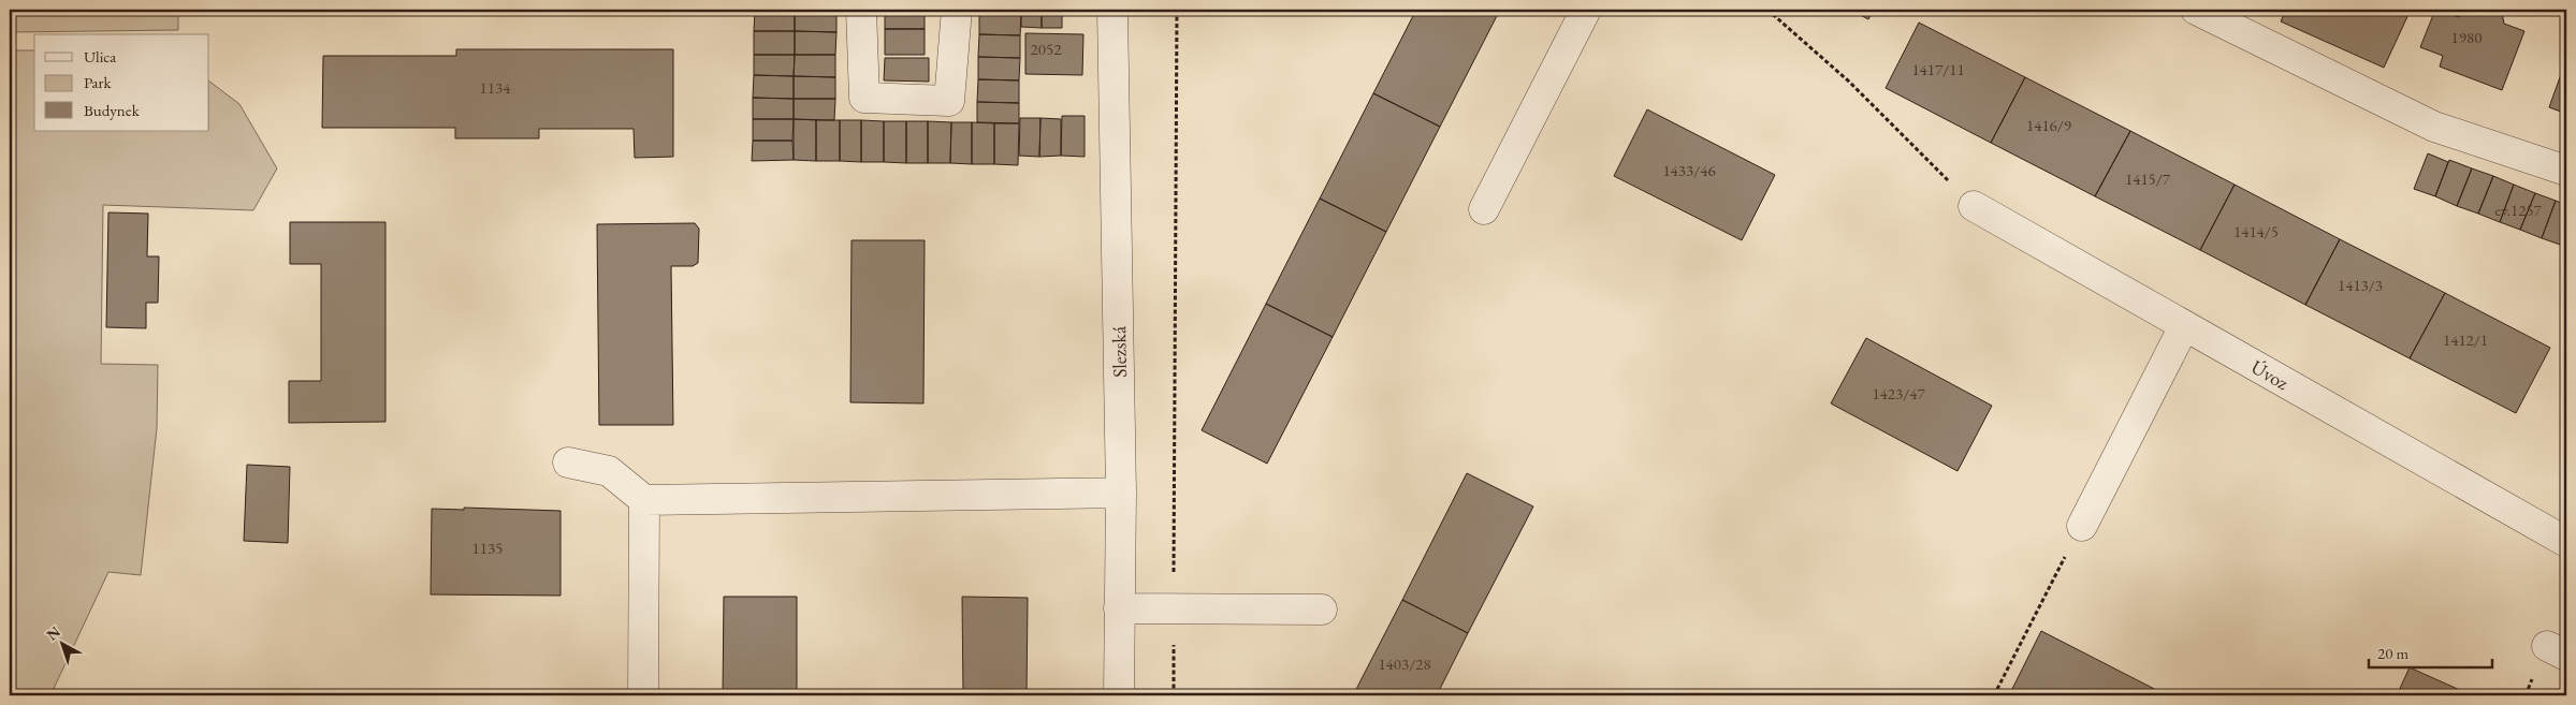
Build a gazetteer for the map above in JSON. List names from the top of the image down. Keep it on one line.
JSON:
{"streets":{"street":["Slezská","Úvoz"]},"house_numbers":["1980","2052","1417/11","1134","1416/9","1433/46","1415/7","ev.1257","1414/5","1413/3","1412/1","1423/47","1135","1403/28"],"legend":["Ulica","Park","Budynek"],"scale_bar":"20 m","north":"top left"}
